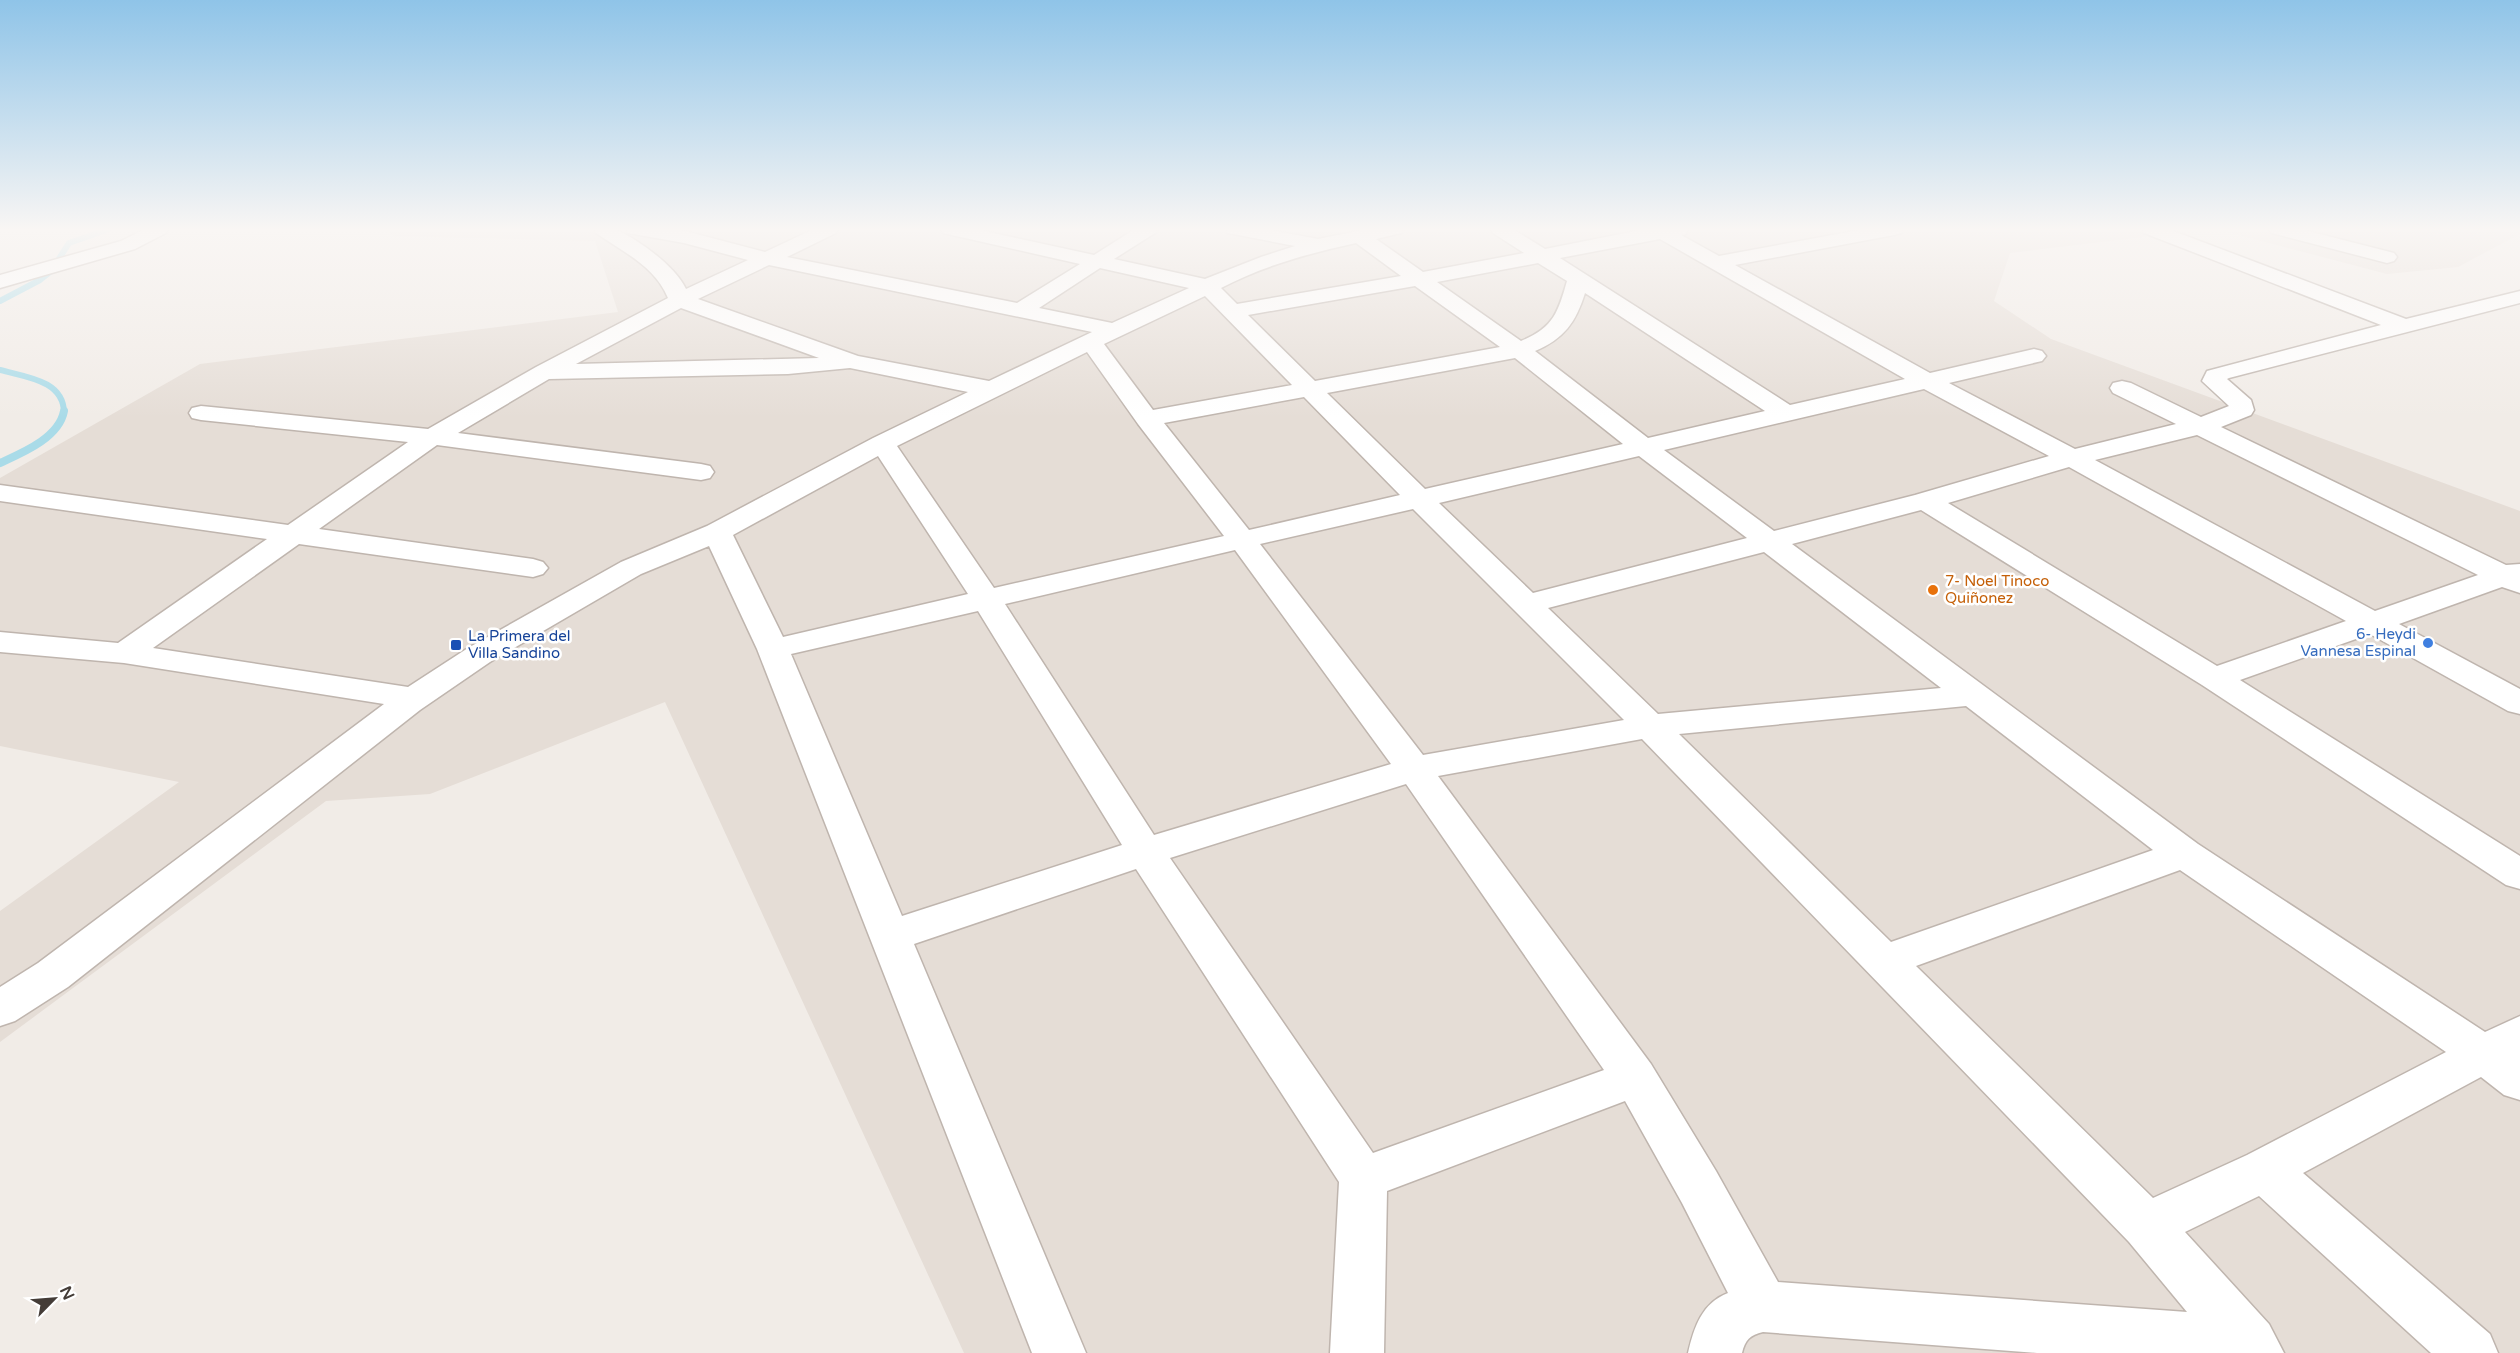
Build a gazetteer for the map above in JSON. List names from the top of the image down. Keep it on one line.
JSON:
{"places":{"other":["7- Noel Tinoco Quiñonez","6- Heydi Vannesa Espinal"],"transit":["La Primera del Villa Sandino"]},"north":"top right"}
